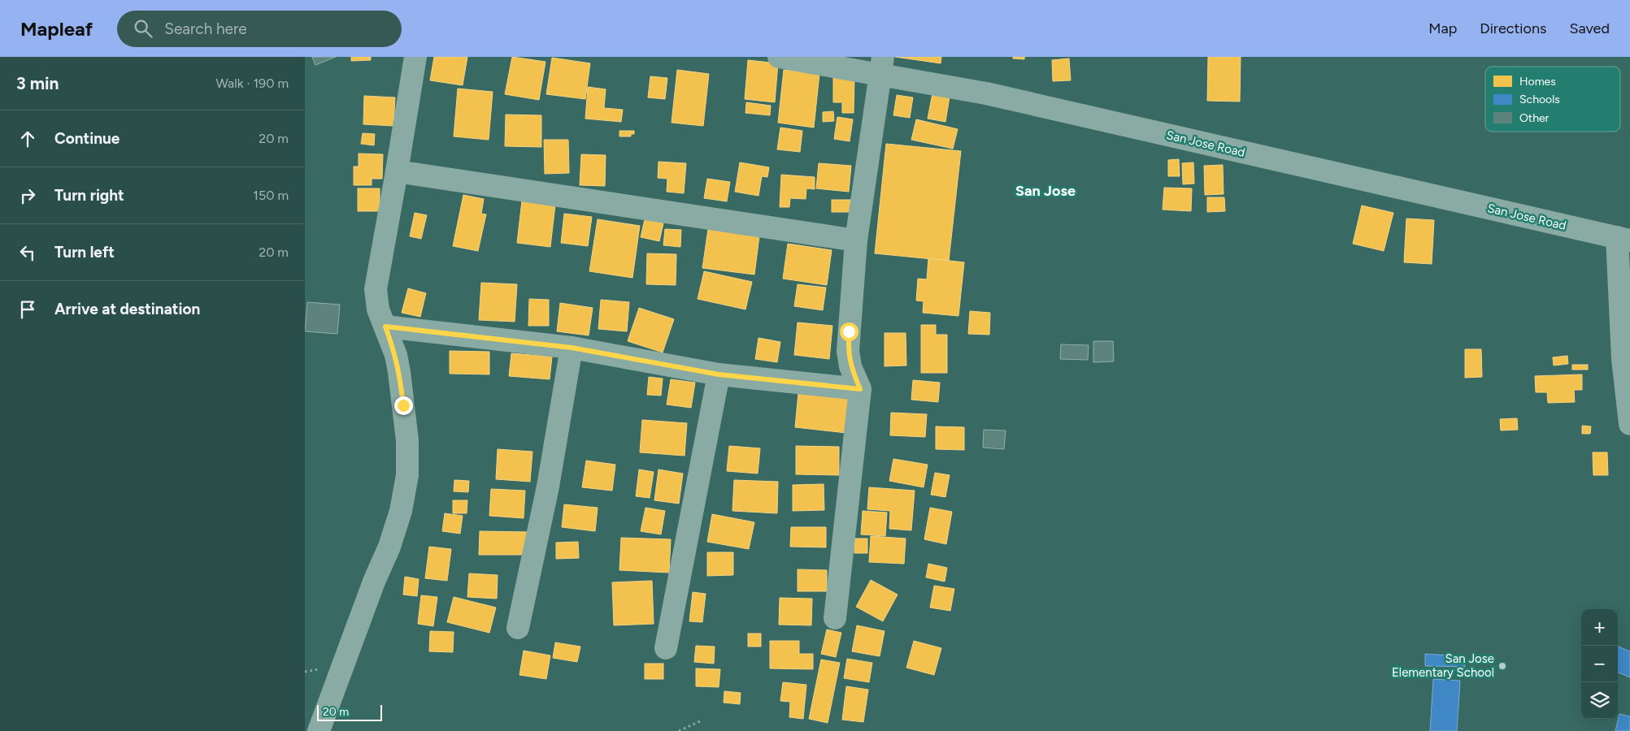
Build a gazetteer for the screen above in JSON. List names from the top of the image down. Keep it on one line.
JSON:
{"streets":{"street":["San Jose Road"]},"districts":["San Jose"],"places":["San Jose Elementary School"],"legend":["Homes","Schools","Other"],"scale_bar":"20 m","page":{"header":"Mapleaf","search":"Search here","nav":["Map","Directions","Saved"],"heading":["3 min","Walk · 190 m"],"list":[["Continue","20 m"],["Turn right","150 m"],["Turn left","20 m"],"Arrive at destination"],"map_buttons":["+","−"],"scale":"20 m"}}
